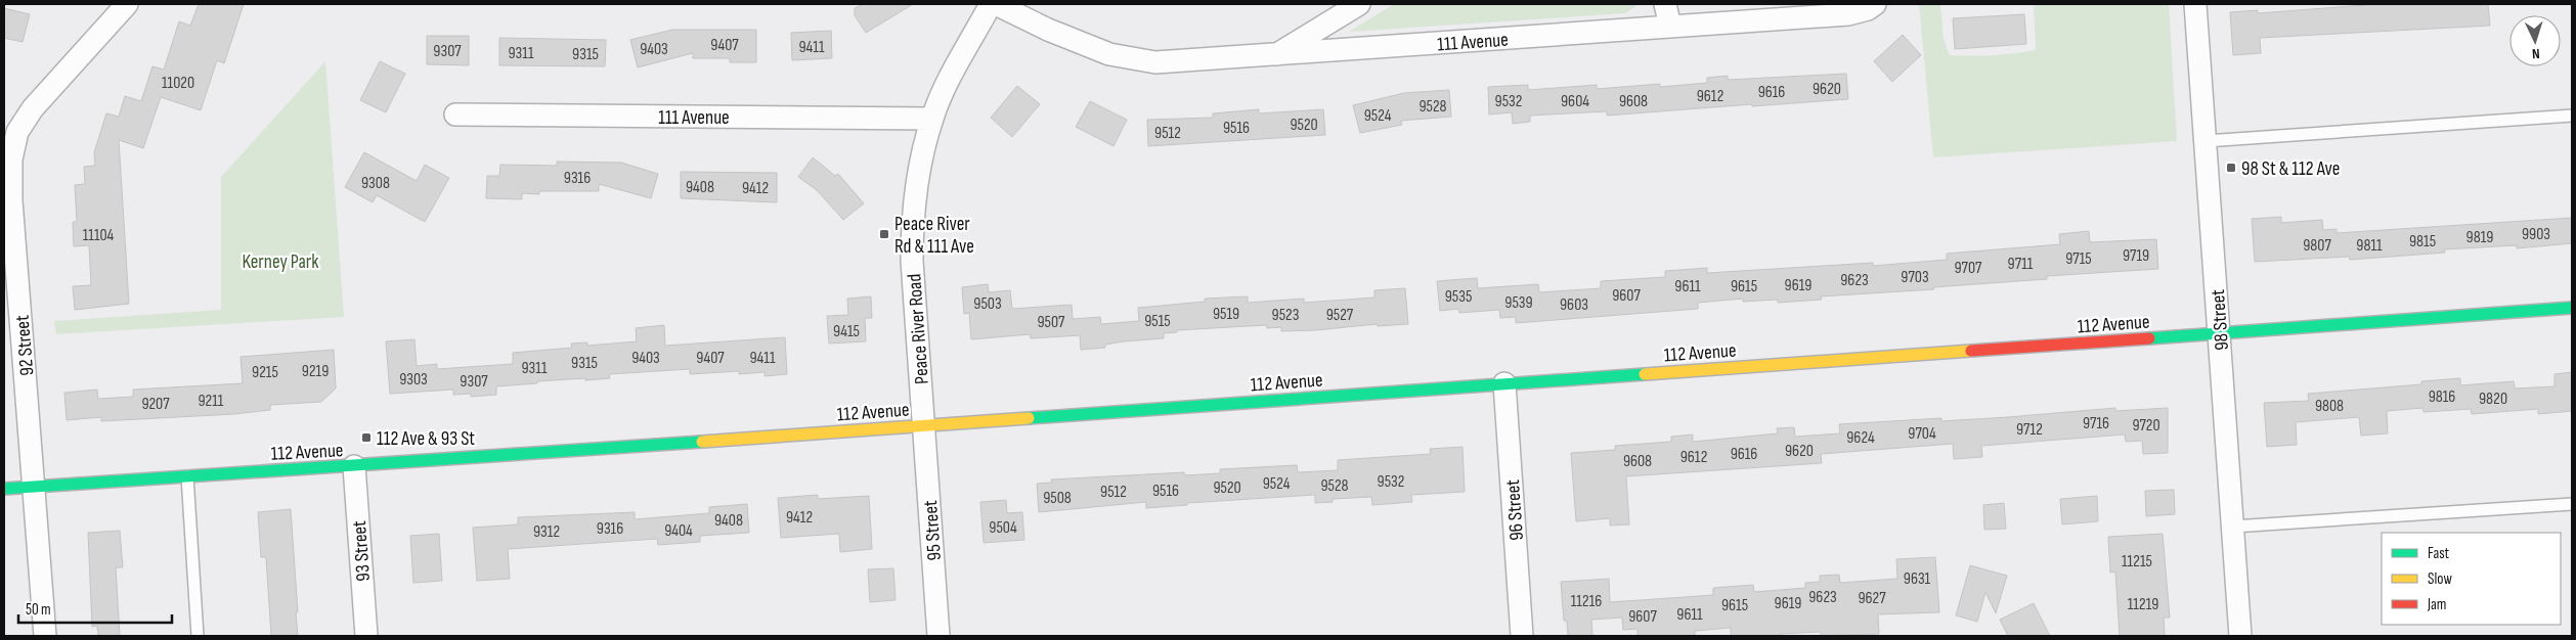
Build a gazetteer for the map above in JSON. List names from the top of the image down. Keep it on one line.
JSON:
{"streets":{"street":["111 Avenue","98 Street","112 Avenue","Peace River Road","92 Street","96 Street","95 Street","93 Street"]},"crossings":[["111 Avenue","Peace River Road"],["98 Street","112 Avenue"],["112 Avenue","Peace River Road"],["112 Avenue","92 Street"],["112 Avenue","96 Street"],["112 Avenue","95 Street"],["112 Avenue","93 Street"],["Peace River Road","95 Street"]],"parks":["Kerney Park"],"places":{"transit":["98 St & 112 Ave","Peace River Rd & 111 Ave","112 Ave & 93 St"]},"house_numbers":["9407","9411","9403","9307","9311","9315","11020","9620","9616","9612","9532","9604","9608","9528","9524","9520","9516","9512","9316","9308","9408","9412","9903","11104","9819","9815","9807","9811","9719","9715","9711","9707","9703","9623","9619","9611","9615","9607","9535","9539","9503","9603","9519","9523","9527","9515","9507","9415","9403","9407","9411","9315","9311","9219","9215","9303","9307","9816","9820","9211","9207","9808","9716","9720","9712","9704","9624","9620","9616","9612","9608","9532","9524","9528","9520","9516","9512","9508","9412","9408","9504","9316","9404","9312","11215","9631","9623","9627","11216","9619","11219","9615","9611","9607"],"legend":["Fast","Slow","Jam"],"scale_bar":"50 m","north":"bottom"}
